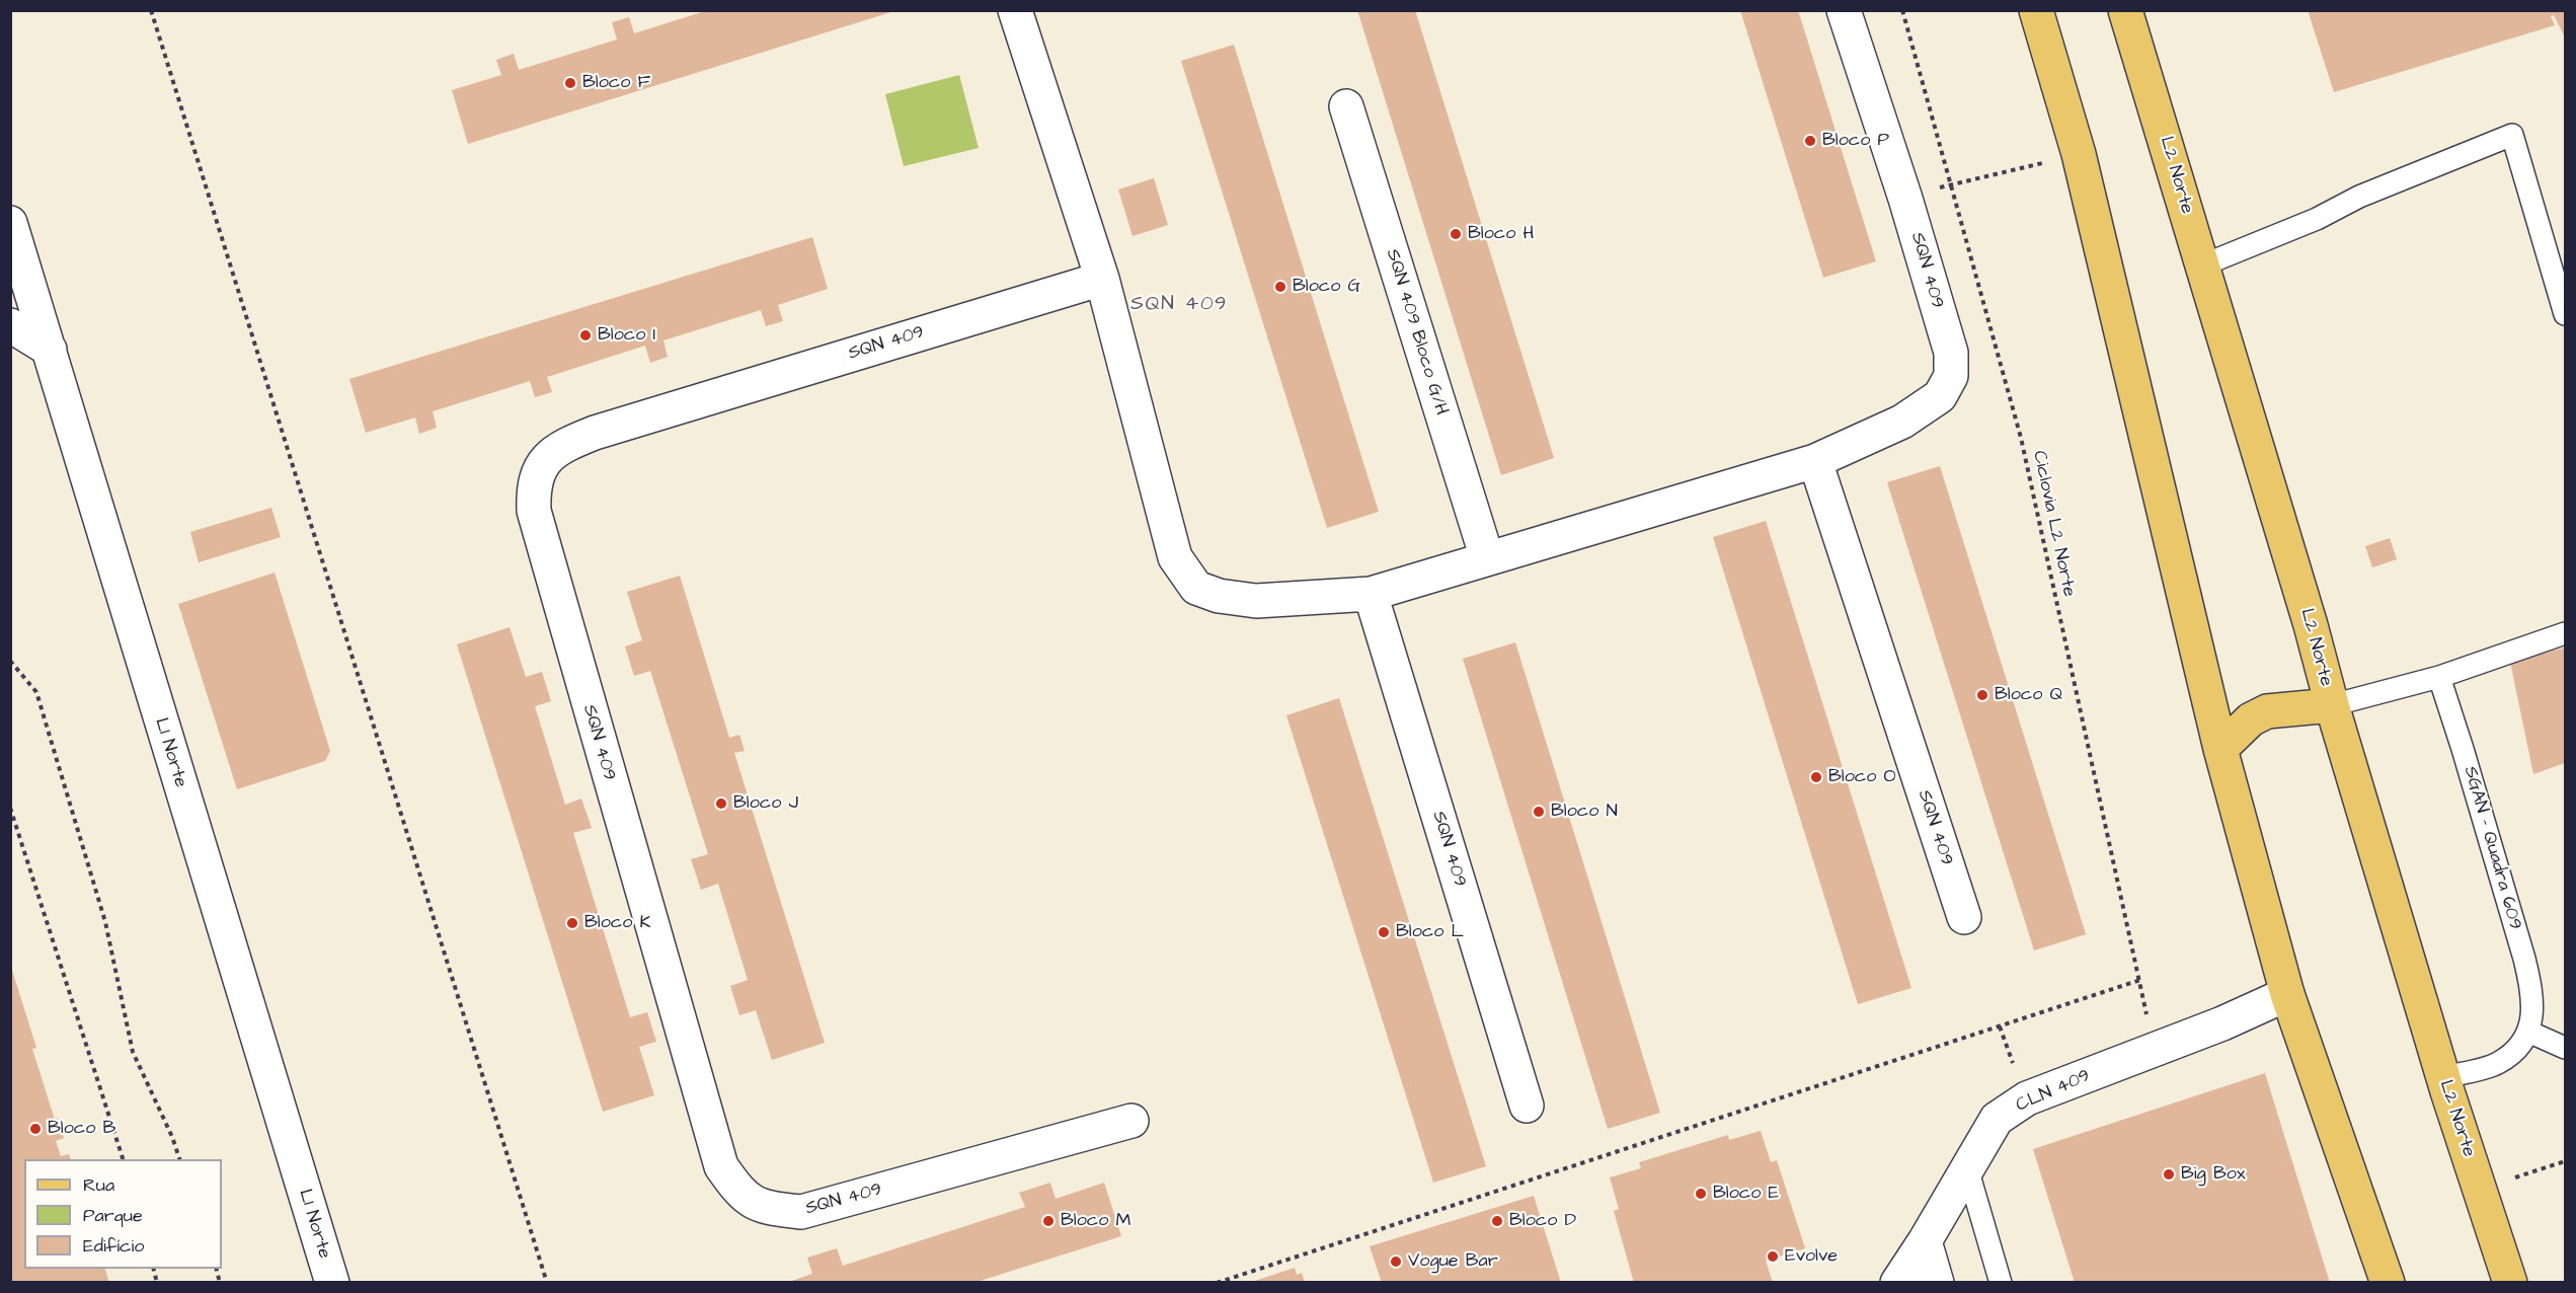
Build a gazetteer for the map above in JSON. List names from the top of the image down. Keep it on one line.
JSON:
{"streets":{"main road":["L2 Norte"],"street":["SQN 409","SQN 409 Bloco G/H","L1 Norte","CLN 409"],"lane":["SGAN - Quadra 609"],"path":["Ciclovia L2 Norte"]},"crossings":[["L2 Norte","SGAN - Quadra 609"],["SQN 409","SQN 409 Bloco G/H"],["Ciclovia L2 Norte","CLN 409"]],"districts":["SQN 409"],"places":["Bloco F","Bloco P","Bloco H","Bloco G","Bloco I","Bloco Q","Bloco O","Bloco J","Bloco N","Bloco K","Bloco L","Bloco B","Big Box","Bloco E","Bloco M","Bloco D","Evolve","Vogue Bar"],"legend":["Rua","Parque","Edifício"]}
